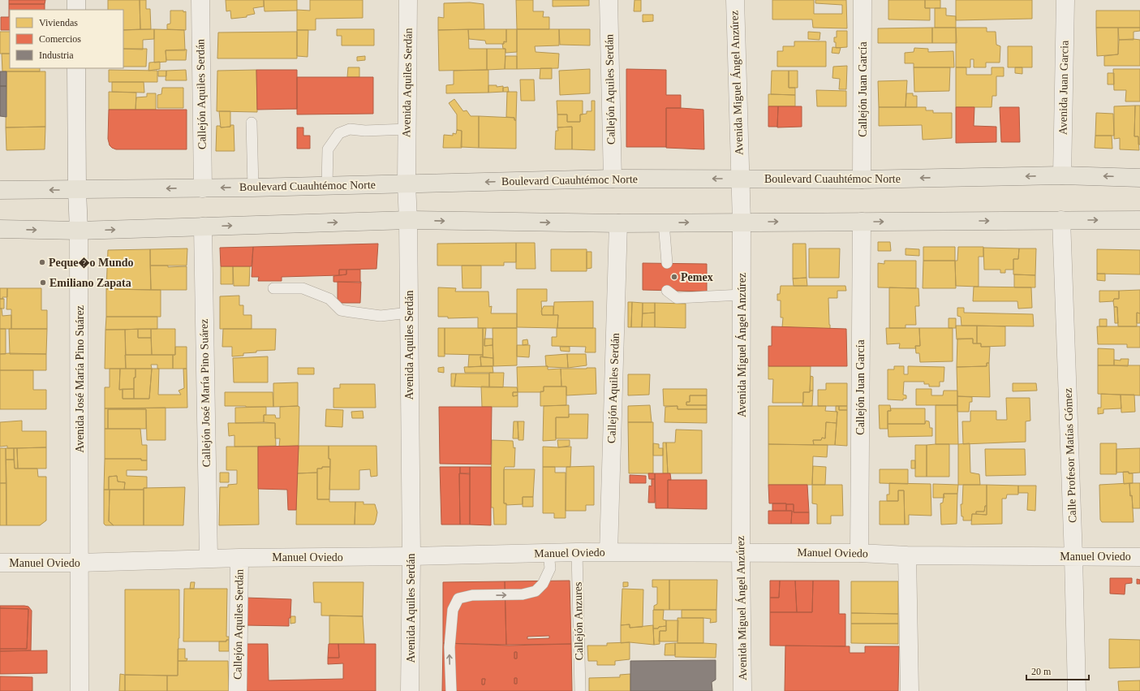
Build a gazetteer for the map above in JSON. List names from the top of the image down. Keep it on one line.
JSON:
{"streets":{"main road":["Boulevard Cuauhtémoc Norte"],"street":["Avenida Aquiles Serdán","Avenida Miguel Ángel Anzúrez","Avenida Juan Garcia","Callejón Aquiles Serdán","Callejón Juan García","Avenida José María Pino Suárez","Callejón José María Pino Suárez","Calle Profesor Matías Gómez","Manuel Oviedo"],"lane":["Callejón Anzures"]},"crossings":[["Avenida Aquiles Serdán","Boulevard Cuauhtémoc Norte"],["Avenida Aquiles Serdán","Manuel Oviedo"],["Avenida Miguel Ángel Anzúrez","Boulevard Cuauhtémoc Norte"],["Avenida Miguel Ángel Anzúrez","Manuel Oviedo"],["Avenida Juan Garcia","Boulevard Cuauhtémoc Norte"],["Callejón Aquiles Serdán","Boulevard Cuauhtémoc Norte"],["Callejón Aquiles Serdán","Manuel Oviedo"],["Callejón Juan García","Boulevard Cuauhtémoc Norte"],["Callejón Juan García","Manuel Oviedo"],["Boulevard Cuauhtémoc Norte","Avenida José María Pino Suárez"],["Avenida José María Pino Suárez","Manuel Oviedo"],["Callejón José María Pino Suárez","Manuel Oviedo"],["Calle Profesor Matías Gómez","Manuel Oviedo"],["Manuel Oviedo","Callejón Anzures"]],"places":["Peque�o Mundo","Pemex","Emiliano Zapata"],"legend":["Viviendas","Comercios","Industria"],"scale_bar":"20 m"}
